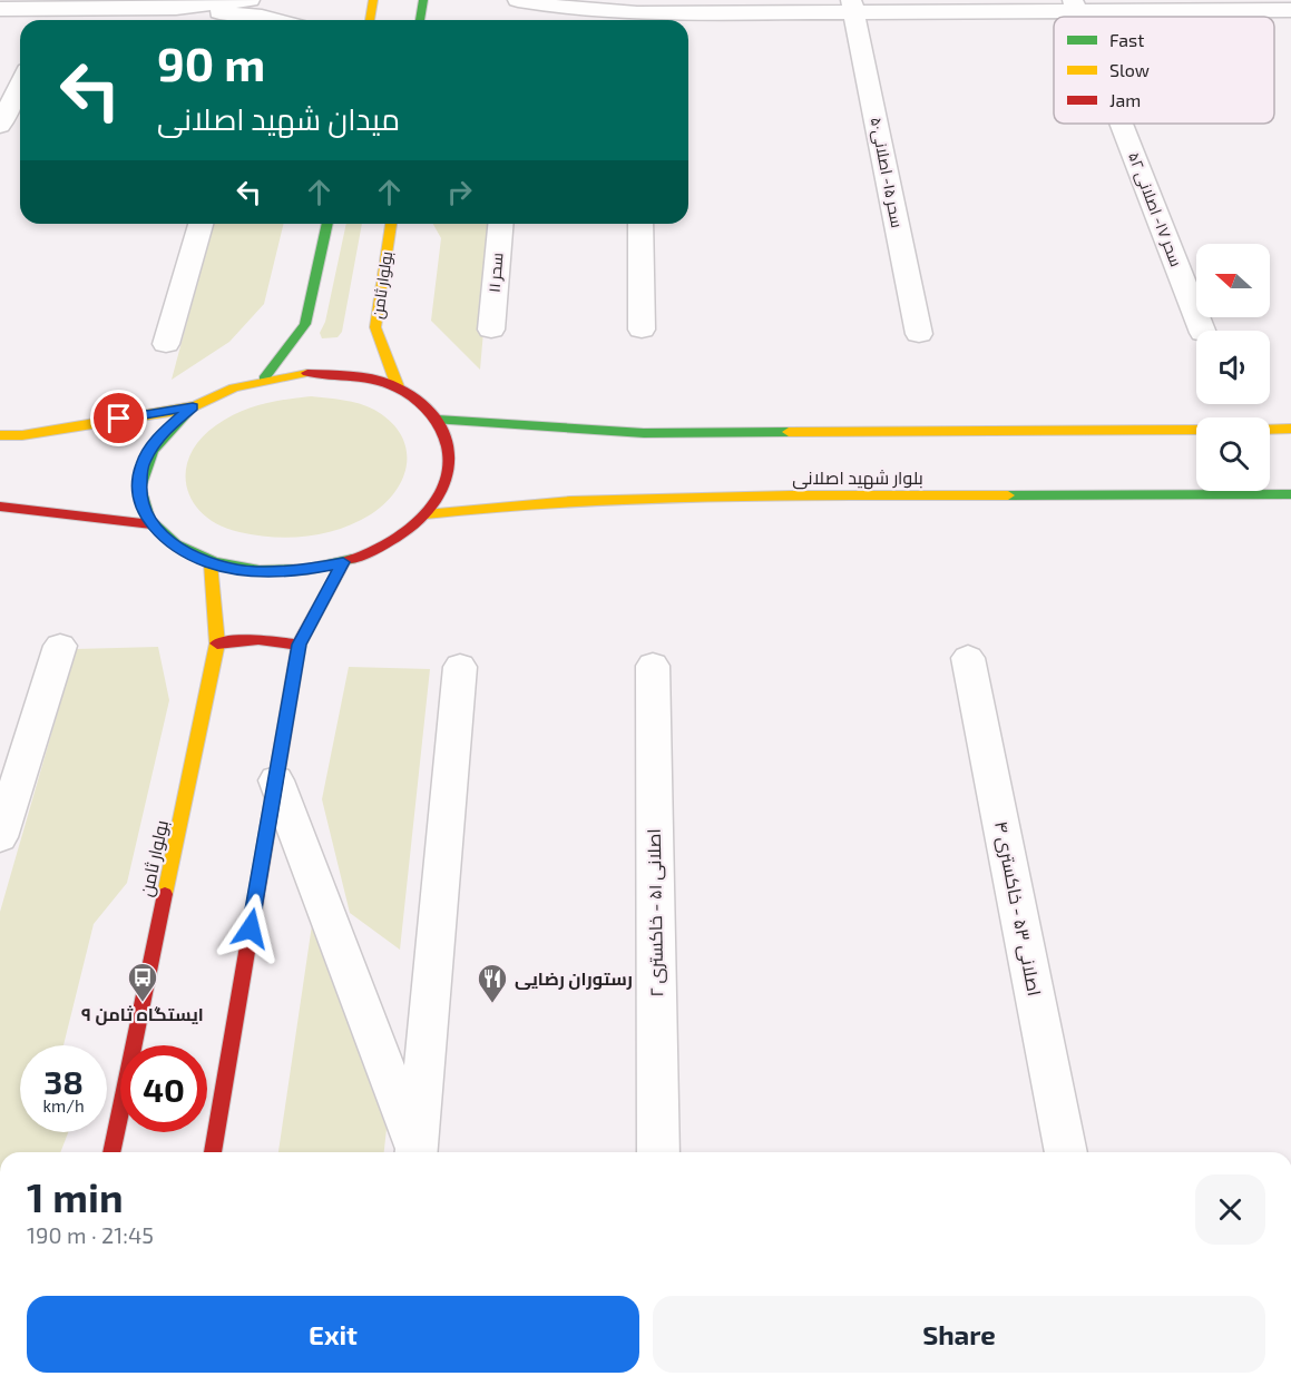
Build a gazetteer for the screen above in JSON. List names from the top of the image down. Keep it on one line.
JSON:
{"streets":{"main road":["بولوار ثامن","بلوار شهید اصلانی"],"street":["سحر ۱۵- اصلانی۵۰","سحر ۱۷- اصلانی ۵۲","سحر ۱۱","اصلانی ۵۳ - خاکستری ۴","اصلانی ۵۱ - خاکستری ۲"]},"places":{"bus stop":["ایستگاه ثامن ۹"],"restaurant":["رستوران رضایی"]},"legend":["Fast","Slow","Jam"],"north":"left","page":{"turn":["90 m","میدان شهید اصلانی"],"speed":"38 km/h","limit":"40","heading":["1 min","190 m · 21:45"],"buttons":["Exit","Share"]}}
